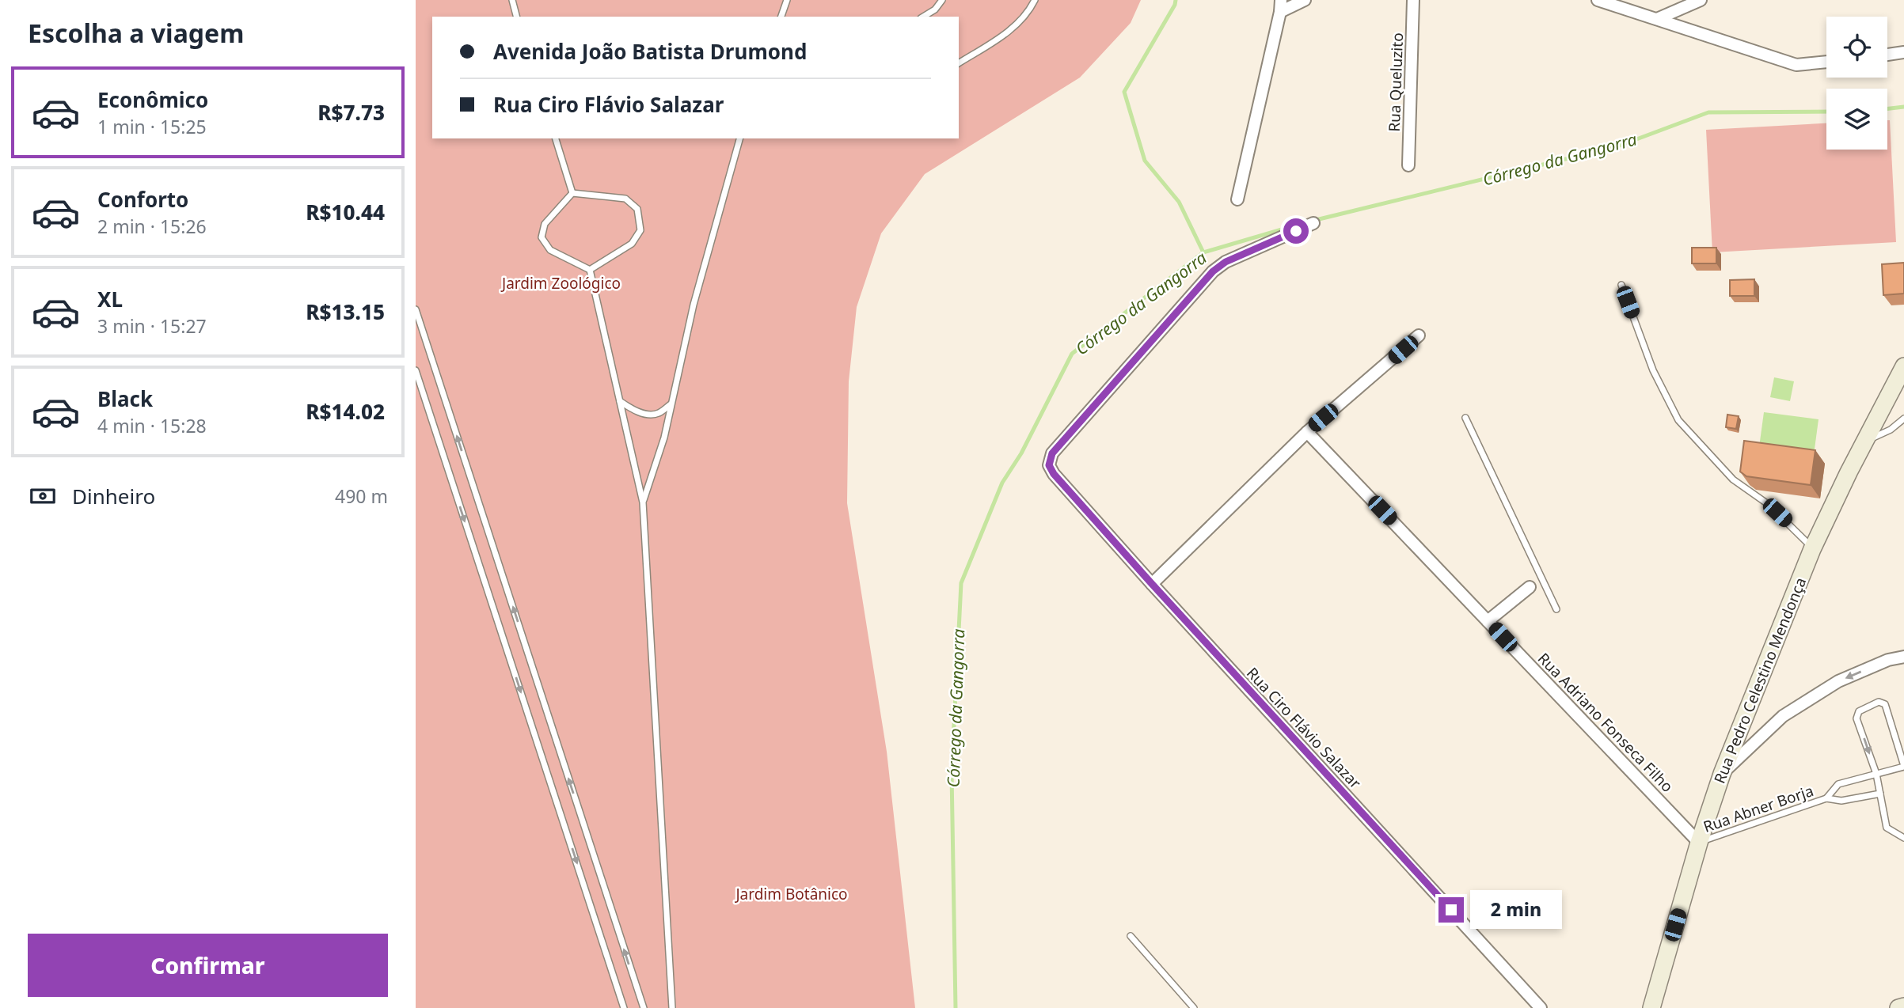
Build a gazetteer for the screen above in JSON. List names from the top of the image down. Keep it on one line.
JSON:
{"streets":{"street":["Rua Queluzito","Rua Pedro Celestino Mendonça","Rua Adriano Fonseca Filho","Rua Ciro Flávio Salazar"],"lane":["Rua Abner Borja"]},"crossings":[["Rua Pedro Celestino Mendonça","Rua Adriano Fonseca Filho"],["Rua Pedro Celestino Mendonça","Rua Abner Borja"],["Rua Adriano Fonseca Filho","Rua Abner Borja"]],"water":["Córrego da Gangorra"],"parks":["Jardim Zoológico","Jardim Botânico"],"page":{"heading":"Escolha a viagem","banner":["Avenida João Batista Drumond","Rua Ciro Flávio Salazar"],"list":[{"name":"Econômico","note":"1 min · 15:25","value":"R$7.73"},{"name":"Conforto","note":"2 min · 15:26","value":"R$10.44"},{"name":"XL","note":"3 min · 15:27","value":"R$13.15"},{"name":"Black","note":"4 min · 15:28","value":"R$14.02"}],"pay":["Dinheiro","490 m"],"bubble":"2 min","buttons":"Confirmar"}}
